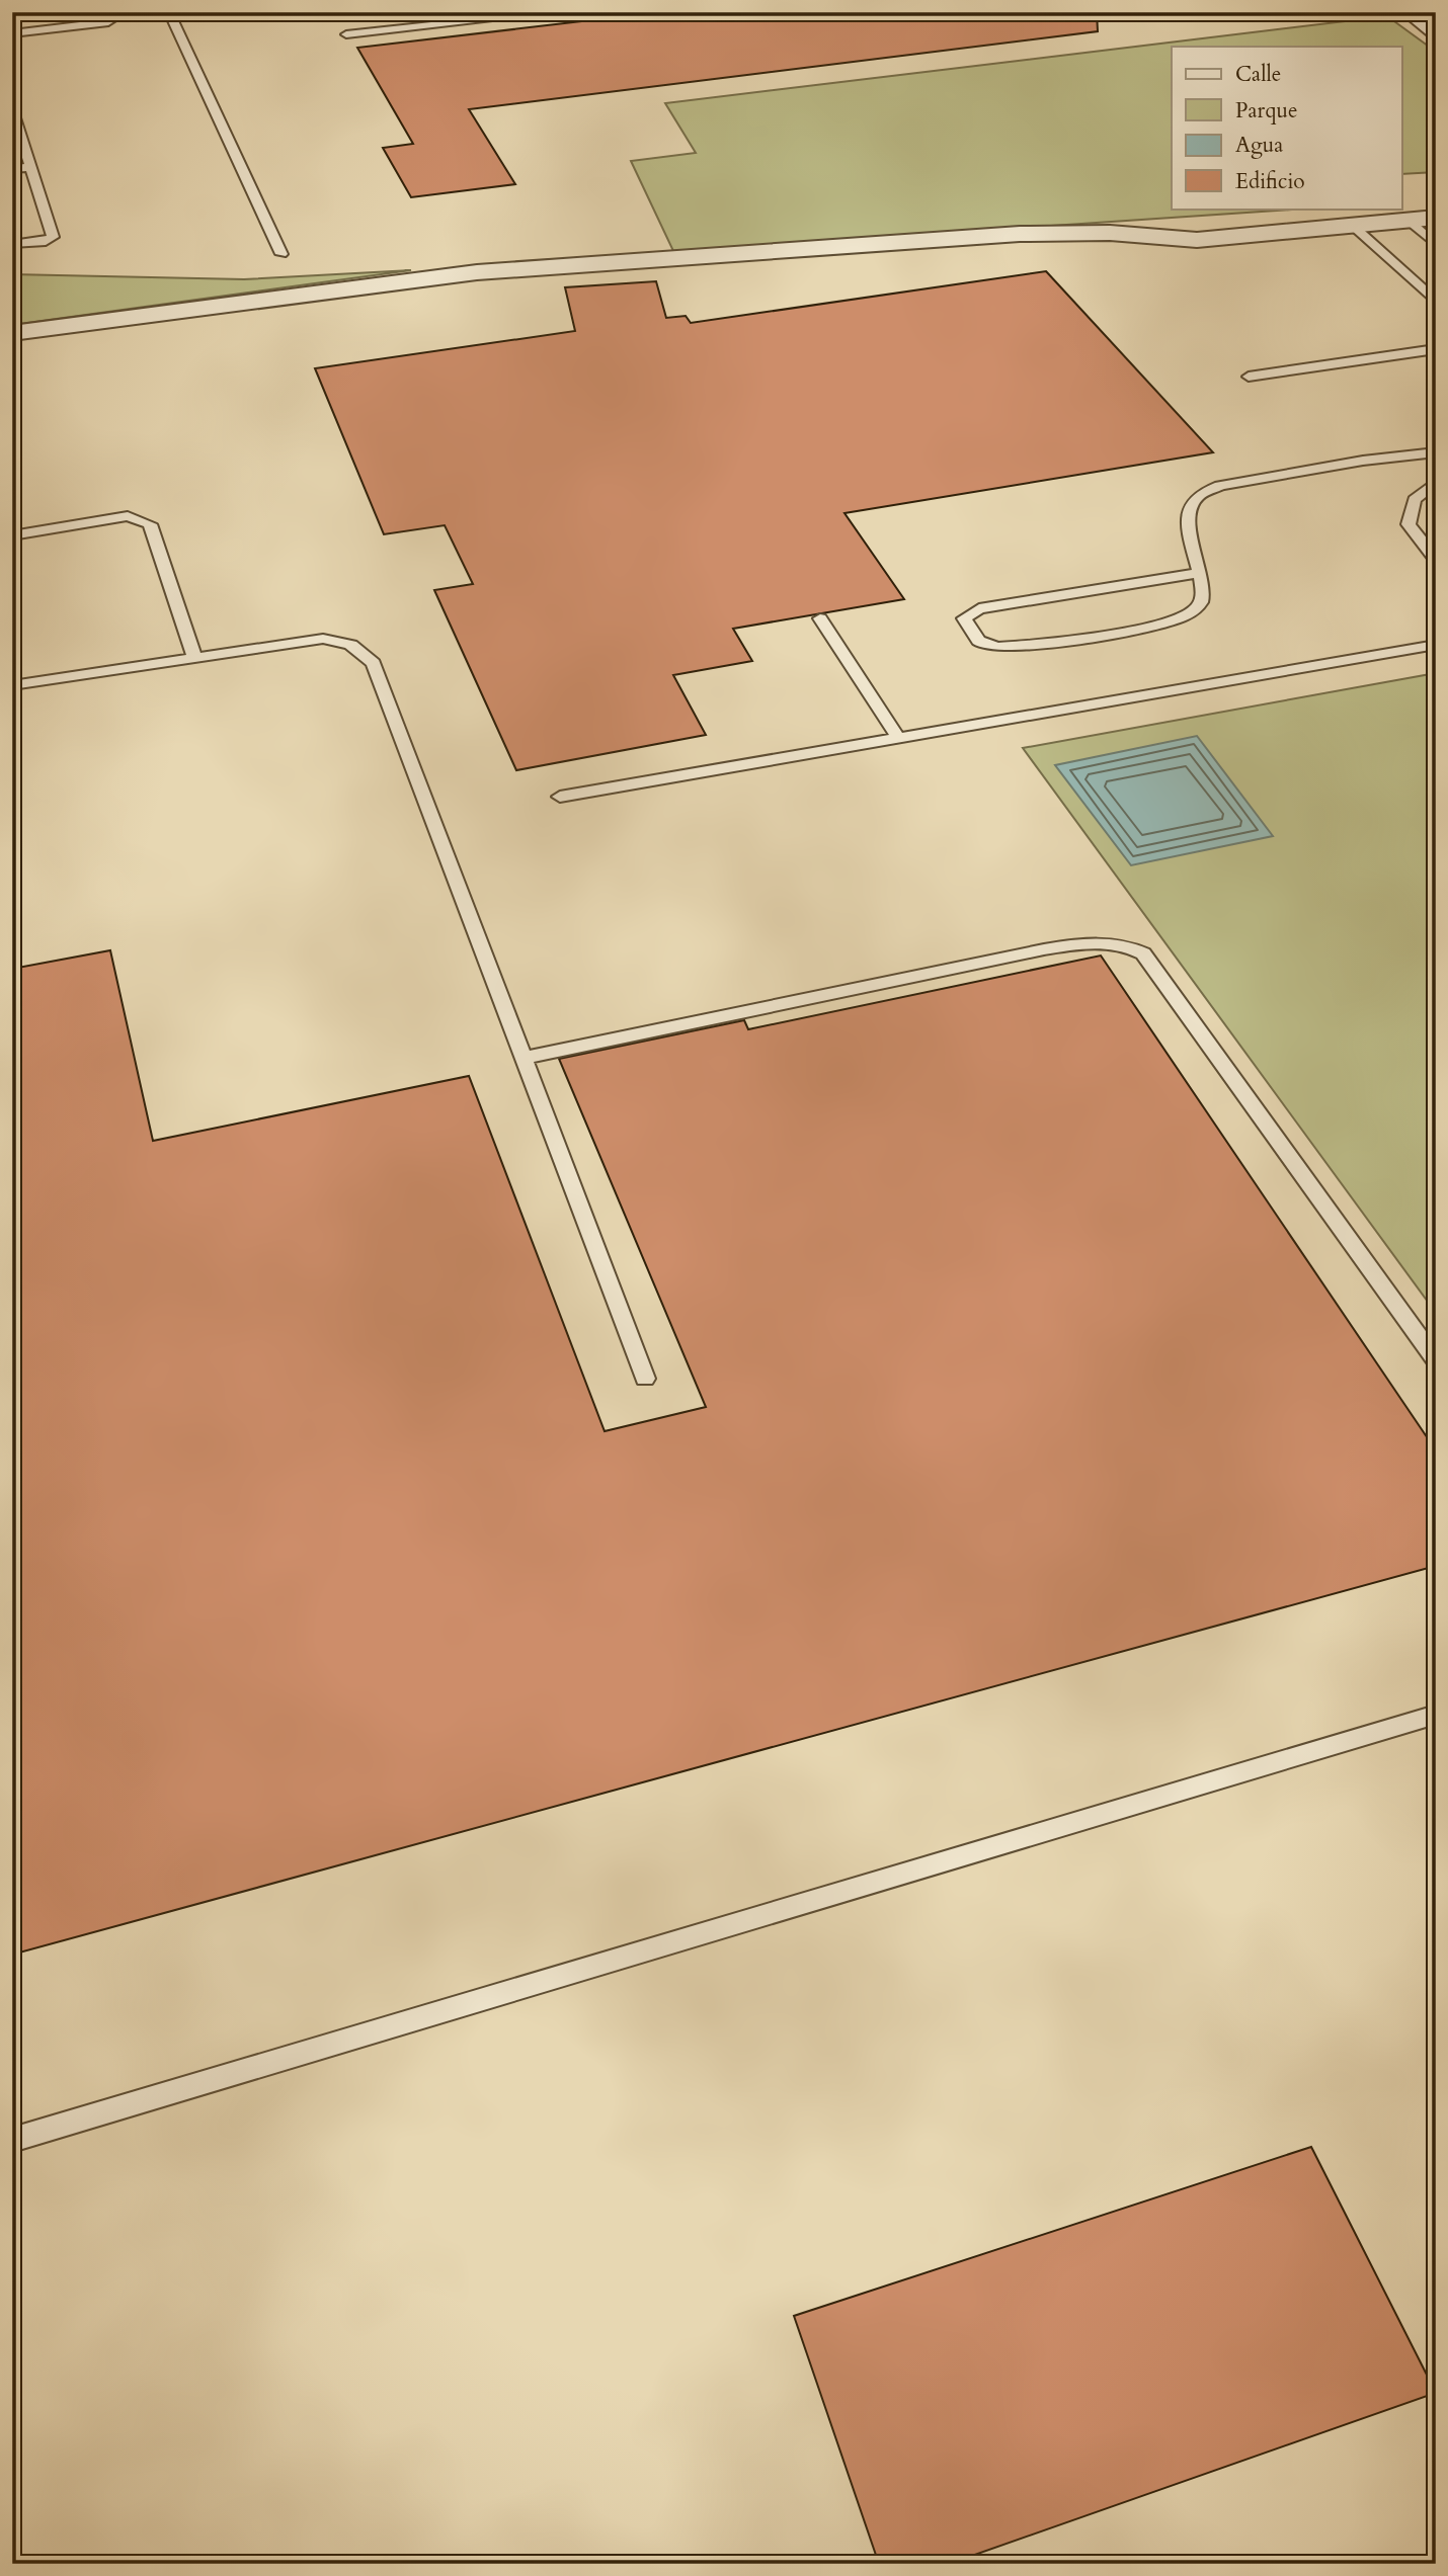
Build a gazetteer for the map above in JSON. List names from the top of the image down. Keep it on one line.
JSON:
{"legend":["Calle","Parque","Agua","Edificio"]}
